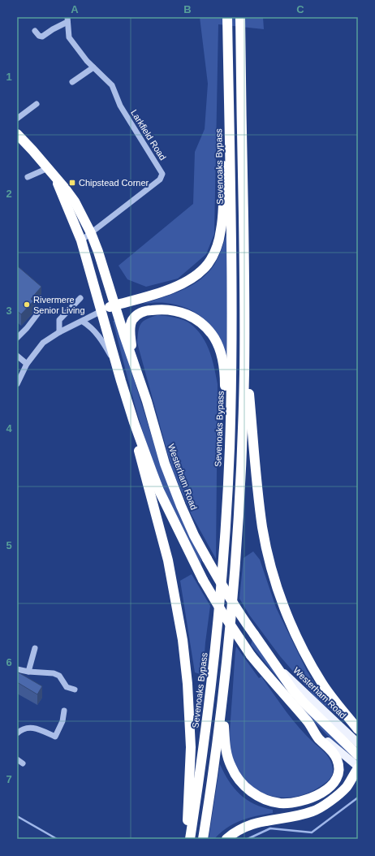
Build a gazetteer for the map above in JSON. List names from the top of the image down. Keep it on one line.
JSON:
{"streets":{"highway":["Sevenoaks Bypass","Westerham Road"],"street":["Larkfield Road"]},"crossings":[["Larkfield Road","Westerham Road"]],"places":{"transit":["Chipstead Corner"],"other":["Rivermere Senior Living"]},"grid":{"columns":["A","B","C"],"rows":["1","2","3","4","5","6","7"]}}
